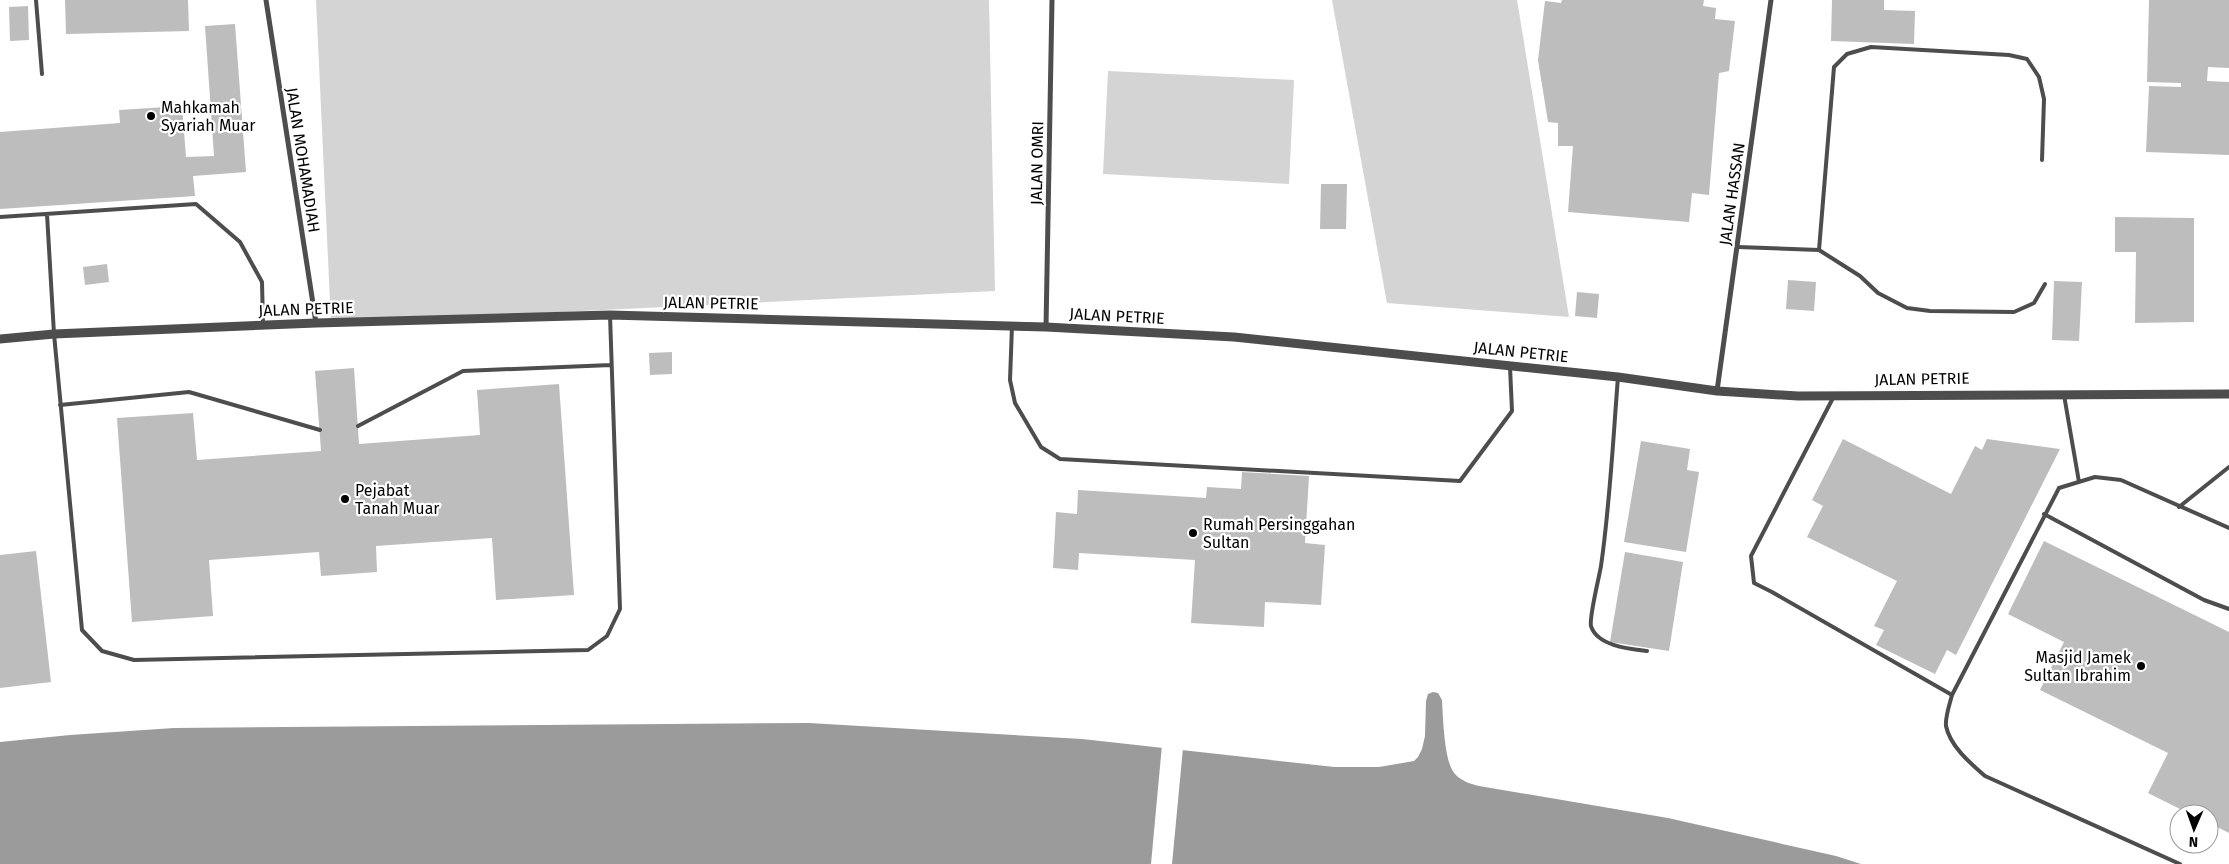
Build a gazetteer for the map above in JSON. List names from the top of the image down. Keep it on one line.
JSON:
{"streets":{"street":["JALAN MOHAMADIAH","JALAN OMRI","JALAN HASSAN","JALAN PETRIE"]},"crossings":[["JALAN MOHAMADIAH","JALAN PETRIE"],["JALAN OMRI","JALAN PETRIE"],["JALAN HASSAN","JALAN PETRIE"]],"places":["Mahkamah Syariah Muar","Pejabat Tanah Muar","Rumah Persinggahan Sultan","Masjid Jamek Sultan Ibrahim"],"north":"bottom"}
